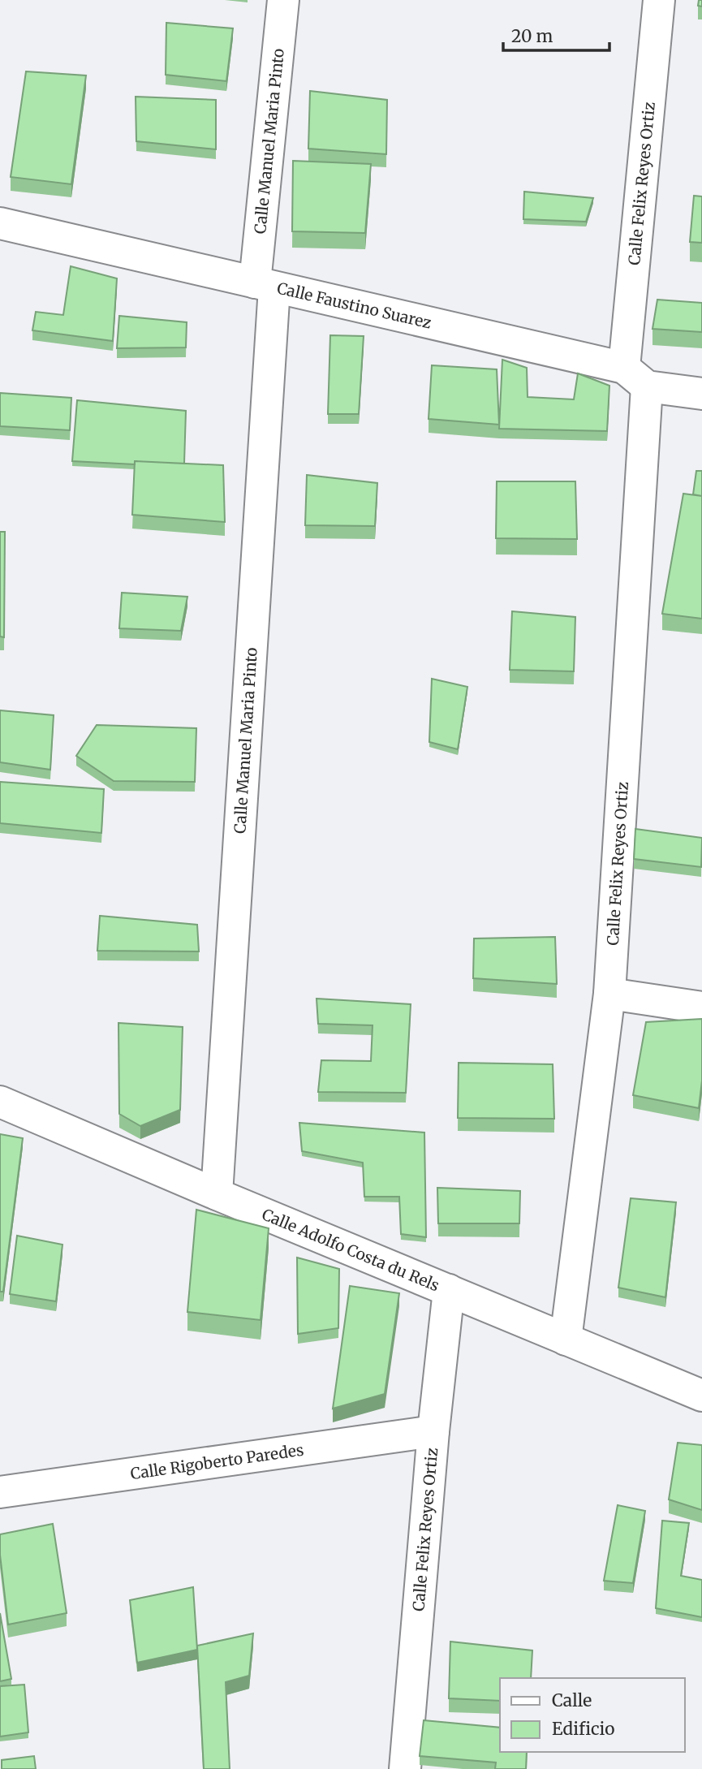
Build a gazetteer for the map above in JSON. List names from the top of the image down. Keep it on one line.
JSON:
{"streets":{"street":["Calle Manuel Maria Pinto","Calle Felix Reyes Ortiz","Calle Faustino Suarez","Calle Adolfo Costa du Rels","Calle Rigoberto Paredes"]},"crossings":[["Calle Manuel Maria Pinto","Calle Faustino Suarez"],["Calle Manuel Maria Pinto","Calle Adolfo Costa du Rels"],["Calle Felix Reyes Ortiz","Calle Faustino Suarez"],["Calle Felix Reyes Ortiz","Calle Adolfo Costa du Rels"],["Calle Felix Reyes Ortiz","Calle Rigoberto Paredes"]],"legend":["Calle","Edificio"],"scale_bar":"20 m"}
